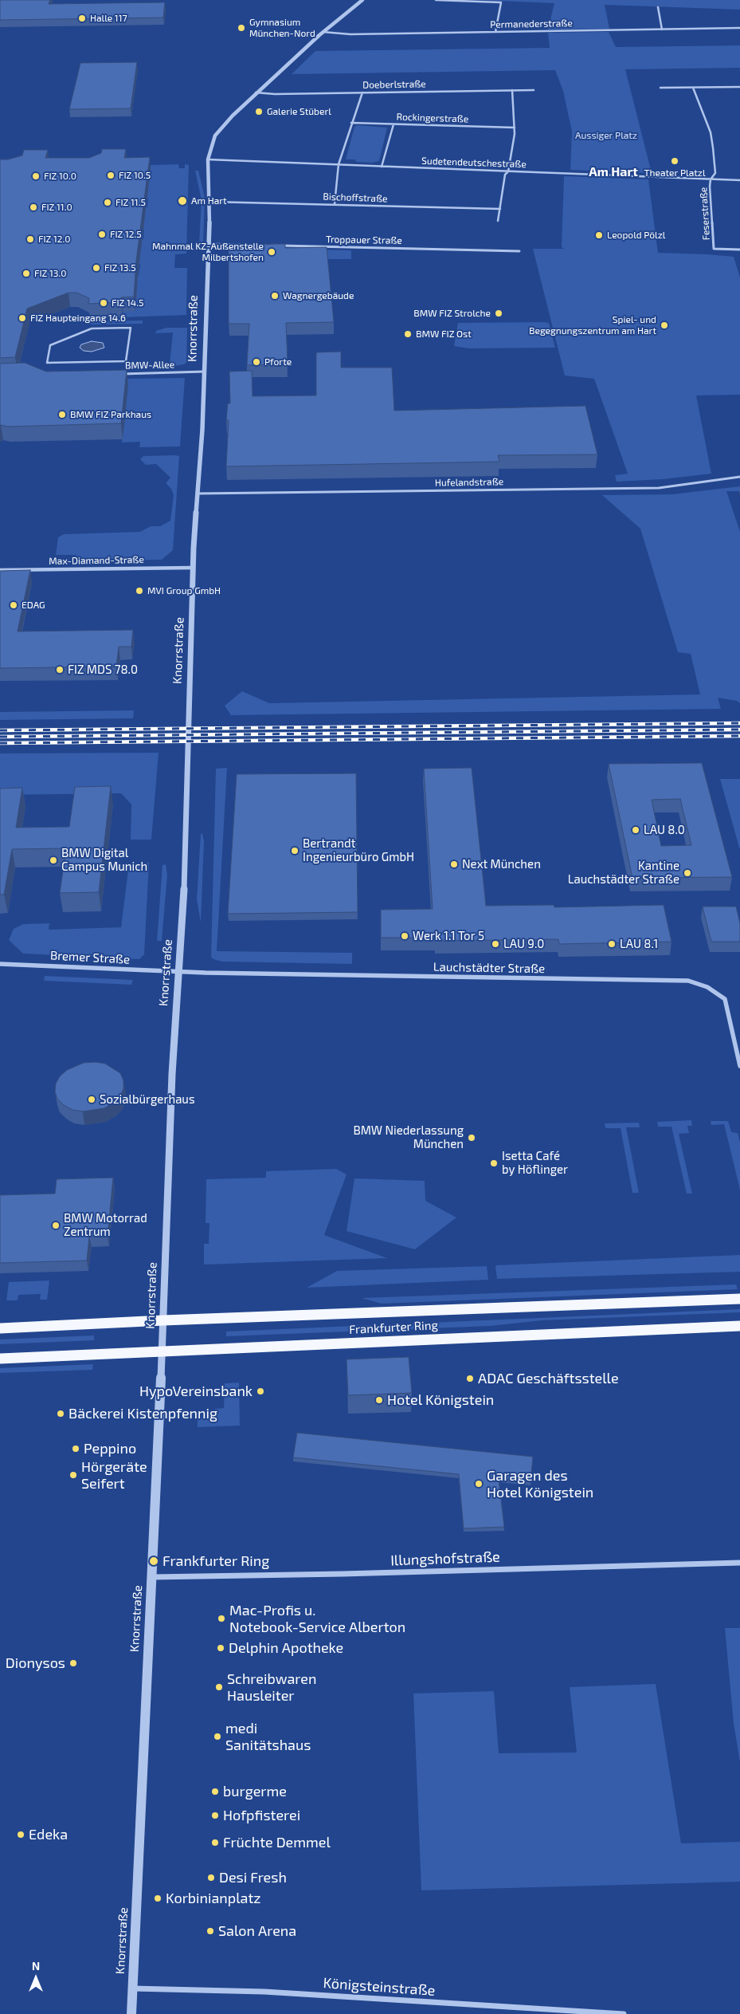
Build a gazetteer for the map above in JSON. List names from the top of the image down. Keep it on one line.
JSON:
{"streets":{"main road":["Frankfurter Ring"],"street":["Permanederstraße","Doeberlstraße","Rockingerstraße","Sudetendeutschestraße","Bischoffstraße","Feserstraße","Troppauer Straße","Knorrstraße","BMW-Allee","Hufelandstraße","Max-Diamand-Straße","Bremer Straße","Lauchstädter Straße","Illungshofstraße","Königsteinstraße"]},"crossings":[["Permanederstraße","Knorrstraße"],["Doeberlstraße","Knorrstraße"],["Sudetendeutschestraße","Feserstraße"],["Sudetendeutschestraße","Knorrstraße"],["Bischoffstraße","Knorrstraße"],["Knorrstraße","BMW-Allee"],["Knorrstraße","Hufelandstraße"],["Knorrstraße","Max-Diamand-Straße"],["Knorrstraße","Bremer Straße"],["Knorrstraße","Lauchstädter Straße"],["Knorrstraße","Frankfurter Ring"],["Knorrstraße","Illungshofstraße"],["Knorrstraße","Königsteinstraße"],["Bremer Straße","Lauchstädter Straße"]],"districts":["Am Hart"],"parks":["Aussiger Platz"],"places":["Halle 117","Gymnasium München-Nord","Galerie Stüberl","Theater Platzl","FIZ 10.5","FIZ 10.0","Am Hart","FIZ 11.5","FIZ 11.0","FIZ 12.5","Leopold Pölzl","FIZ 12.0","Mahnmal KZ-Außenstelle Milbertshofen","FIZ 13.5","FIZ 13.0","Wagnergebäude","FIZ 14.5","BMW FIZ Strolche","FIZ Haupteingang 14.6","Spiel- und Begegnungszentrum am Hart","BMW FIZ Ost","Pforte","BMW FIZ Parkhaus","MVI Group GmbH","EDAG","FIZ MDS 78.0","LAU 8.0","Bertrandt Ingenieurbüro GmbH","BMW Digital Campus Munich","Next München","Kantine Lauchstädter Straße","Werk 1.1 Tor 5","LAU 9.0","LAU 8.1","Sozialbürgerhaus","BMW Niederlassung München","Isetta Café by Höflinger","BMW Motorrad Zentrum","ADAC Geschäftsstelle","HypoVereinsbank","Hotel Königstein","Bäckerei Kistenpfennig","Peppino","Hörgeräte Seifert","Garagen des Hotel Königstein","Frankfurter Ring","Mac-Profis u. Notebook-Service Alberton","Delphin Apotheke","Dionysos","Schreibwaren Hausleiter","medi Sanitätshaus","burgerme","Hofpfisterei","Edeka","Früchte Demmel","Desi Fresh","Korbinianplatz","Salon Arena"],"north":"top"}
